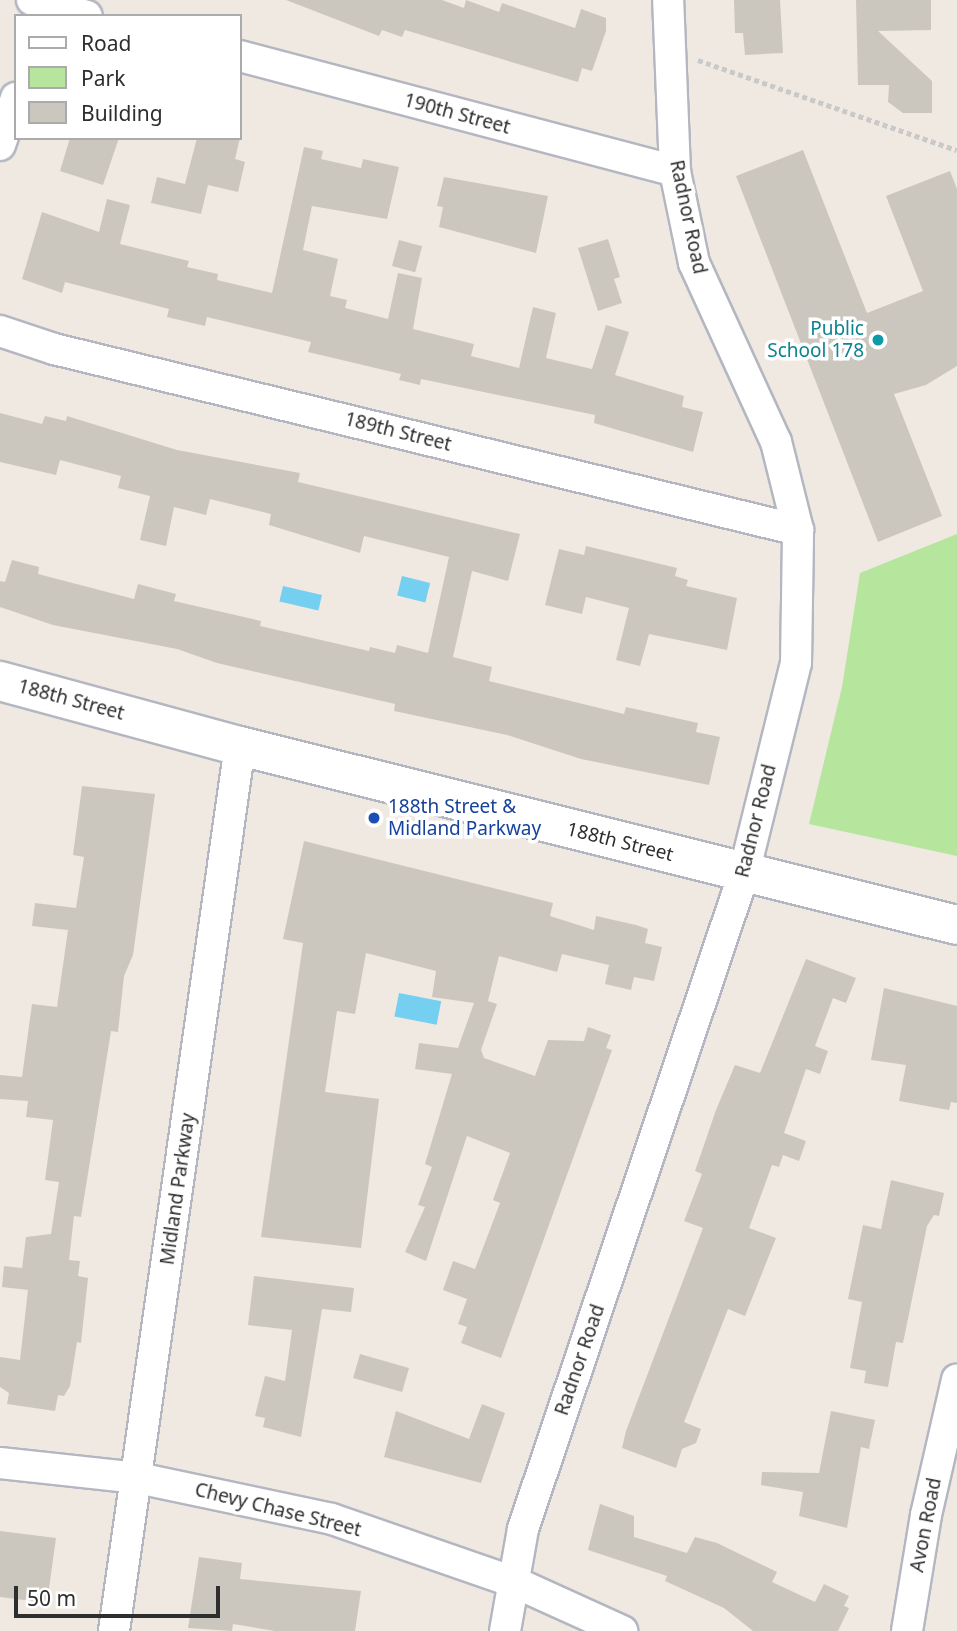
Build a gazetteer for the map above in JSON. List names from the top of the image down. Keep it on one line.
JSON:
{"streets":{"street":["190th Street","Radnor Road","189th Street","188th Street","Midland Parkway","Chevy Chase Street","Avon Road"]},"crossings":[["190th Street","Radnor Road"],["Radnor Road","189th Street"],["Radnor Road","188th Street"],["Radnor Road","Chevy Chase Street"],["188th Street","Midland Parkway"],["Midland Parkway","Chevy Chase Street"]],"places":["Public School 178","188th Street & Midland Parkway"],"legend":["Road","Park","Building"],"scale_bar":"50 m"}
